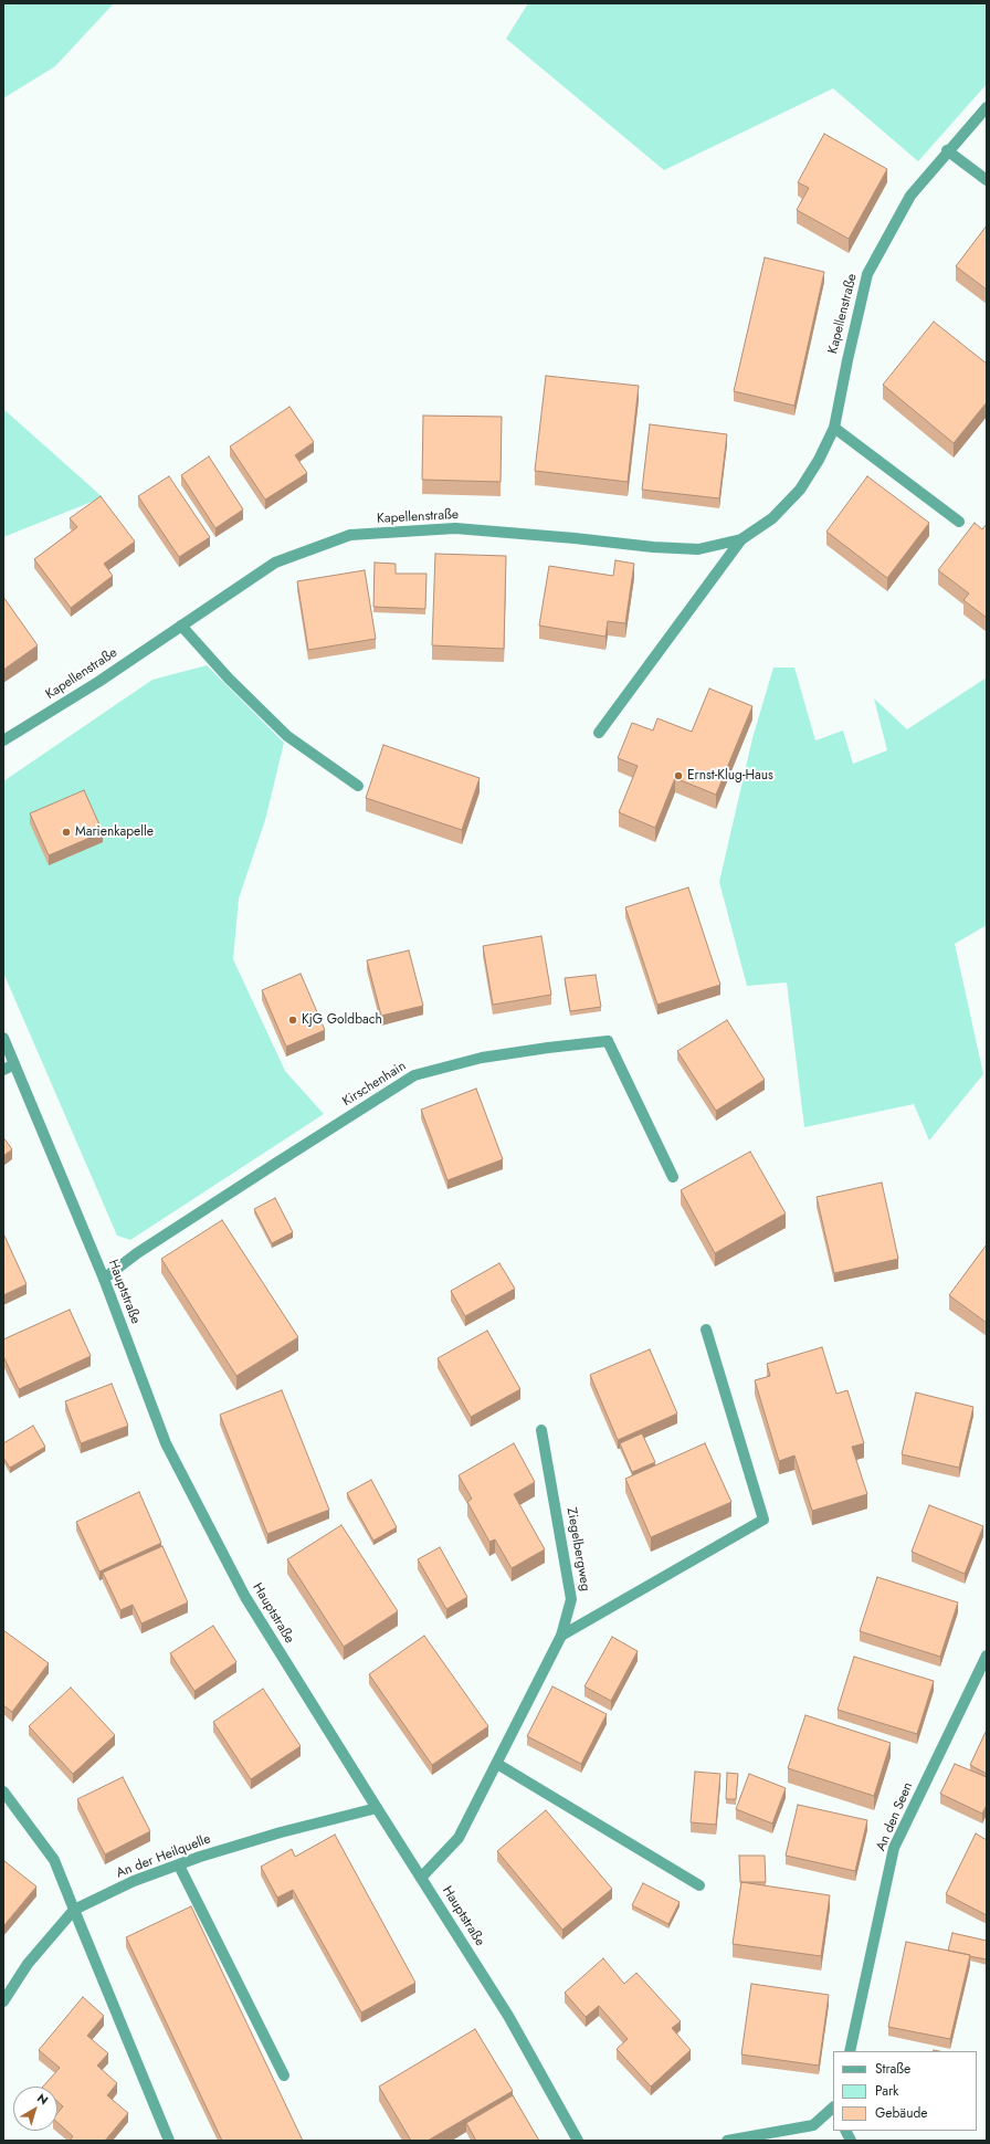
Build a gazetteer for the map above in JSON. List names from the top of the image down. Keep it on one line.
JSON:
{"streets":{"street":["Kapellenstraße","Kirschenhain","Hauptstraße","Ziegelbergweg","An den Seen","An der Heilquelle"]},"crossings":[["Kirschenhain","Hauptstraße"],["Hauptstraße","Ziegelbergweg"],["Hauptstraße","An der Heilquelle"]],"places":["Ernst-Klug-Haus","Marienkapelle","KjG Goldbach"],"legend":["Straße","Park","Gebäude"],"north":"top right"}
